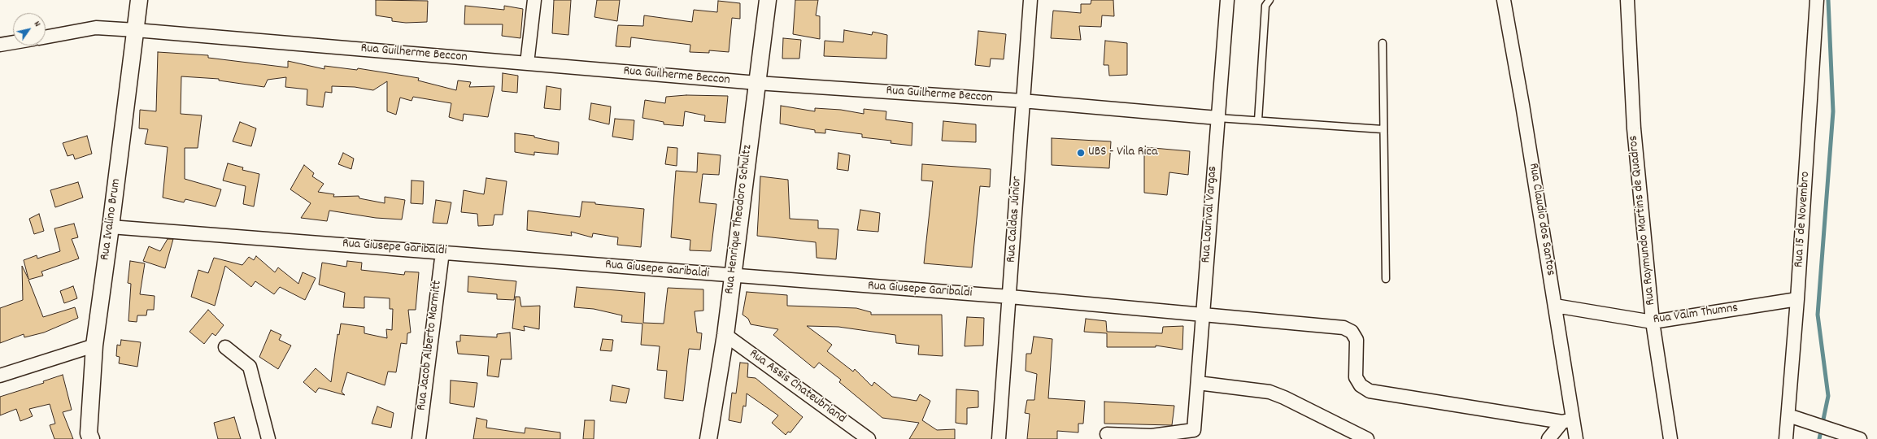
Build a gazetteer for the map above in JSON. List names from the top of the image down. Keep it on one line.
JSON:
{"streets":{"street":["Rua Guilherme Beccon","Rua Lourival Vargas","Rua Ivalino Brum","Rua Henrique Theodoro Schultz","Rua Caldas Júnior","Rua Claudio dos Santos","Rua 15 de Novembro","Rua Raymundo Martins de Quadros","Rua Giusepe Garibaldi","Rua Valm Thumns","Rua Jacob Alberto Marmitt","Rua Assis Chateubriand"]},"crossings":[["Rua Guilherme Beccon","Rua Lourival Vargas"],["Rua Guilherme Beccon","Rua Ivalino Brum"],["Rua Guilherme Beccon","Rua Henrique Theodoro Schultz"],["Rua Guilherme Beccon","Rua Caldas Júnior"],["Rua Lourival Vargas","Rua Giusepe Garibaldi"],["Rua Ivalino Brum","Rua Giusepe Garibaldi"],["Rua Henrique Theodoro Schultz","Rua Giusepe Garibaldi"],["Rua Henrique Theodoro Schultz","Rua Assis Chateubriand"],["Rua Caldas Júnior","Rua Giusepe Garibaldi"],["Rua Claudio dos Santos","Rua Giusepe Garibaldi"],["Rua Claudio dos Santos","Rua Valm Thumns"],["Rua 15 de Novembro","Rua Valm Thumns"],["Rua Raymundo Martins de Quadros","Rua Valm Thumns"],["Rua Giusepe Garibaldi","Rua Jacob Alberto Marmitt"]],"places":["UBS - Vila Rica"],"north":"top right"}
